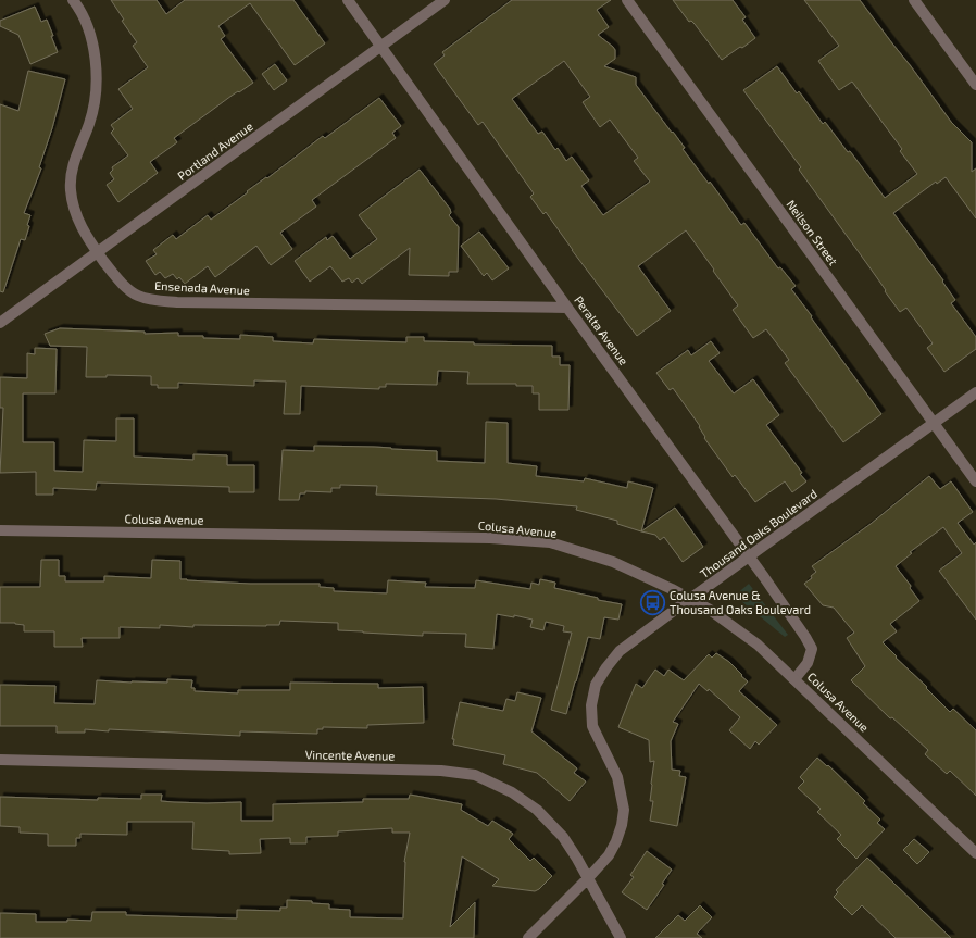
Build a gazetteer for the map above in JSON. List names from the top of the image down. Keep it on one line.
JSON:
{"streets":{"street":["Portland Avenue","Neilson Street","Ensenada Avenue","Peralta Avenue","Colusa Avenue","Thousand Oaks Boulevard","Vincente Avenue"]},"crossings":[["Portland Avenue","Ensenada Avenue"],["Portland Avenue","Peralta Avenue"],["Neilson Street","Thousand Oaks Boulevard"],["Ensenada Avenue","Peralta Avenue"],["Peralta Avenue","Colusa Avenue"],["Peralta Avenue","Thousand Oaks Boulevard"],["Colusa Avenue","Thousand Oaks Boulevard"],["Thousand Oaks Boulevard","Vincente Avenue"]],"places":{"bus stop":["Colusa Avenue & Thousand Oaks Boulevard"]}}
